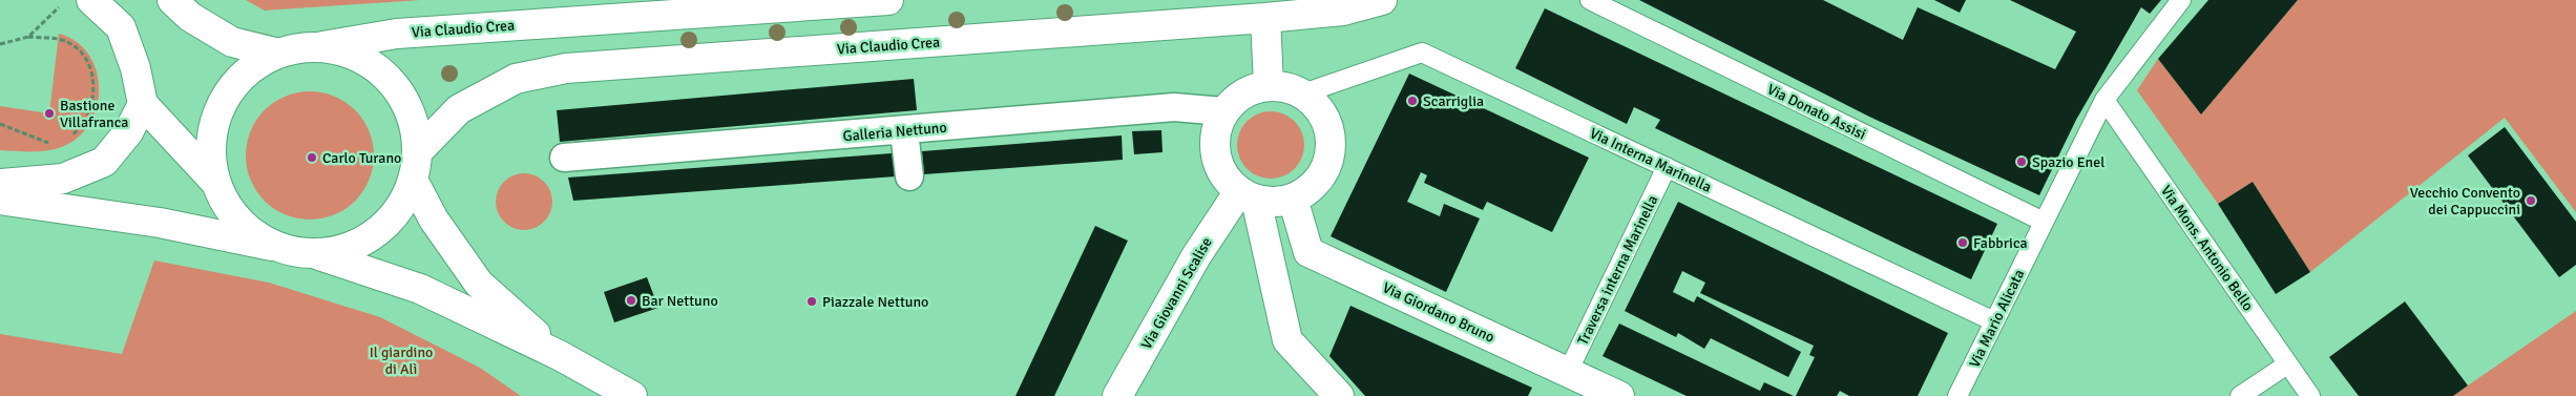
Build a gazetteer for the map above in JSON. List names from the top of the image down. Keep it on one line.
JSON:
{"streets":{"street":["Via Claudio Crea","Galleria Nettuno","Via Giovanni Scalise","Via Giordano Bruno"],"lane":["Via Donato Assisi","Via Interna Marinella","Via Mons. Antonio Bello","Traversa interna Marinella","Via Mario Alicata"]},"crossings":[["Via Donato Assisi","Via Mario Alicata"],["Galleria Nettuno","Via Interna Marinella"],["Galleria Nettuno","Via Giovanni Scalise"],["Galleria Nettuno","Via Giordano Bruno"],["Via Interna Marinella","Traversa interna Marinella"],["Via Interna Marinella","Via Giovanni Scalise"],["Via Interna Marinella","Via Giordano Bruno"],["Via Interna Marinella","Via Mario Alicata"],["Via Mons. Antonio Bello","Via Mario Alicata"],["Traversa interna Marinella","Via Giordano Bruno"],["Via Giovanni Scalise","Via Giordano Bruno"]],"parks":["Il giardino di Alì"],"places":["Scarriglia","Bastione Villafranca","Carlo Turano","Spazio Enel","Vecchio Convento dei Cappuccini","Fabbrica","Bar Nettuno","Piazzale Nettuno"]}
